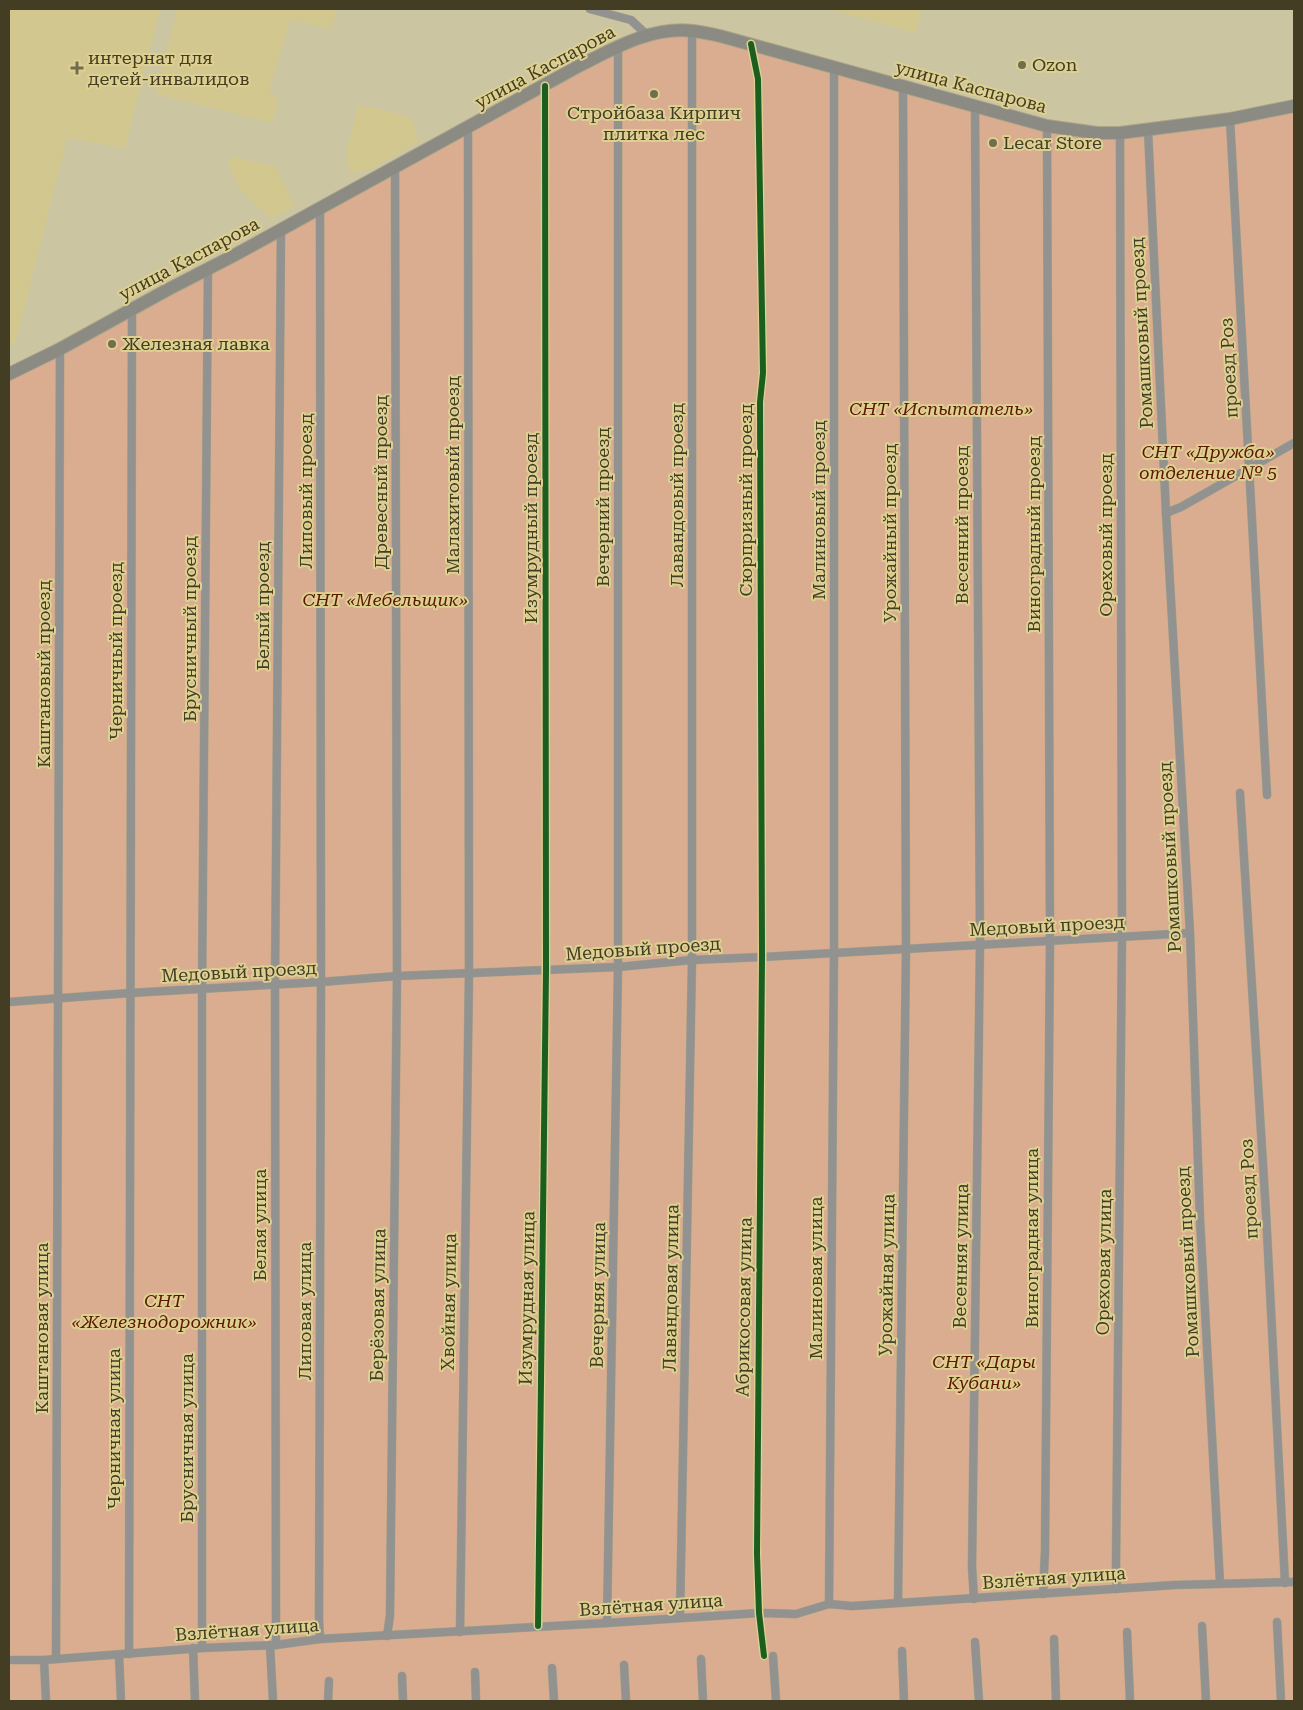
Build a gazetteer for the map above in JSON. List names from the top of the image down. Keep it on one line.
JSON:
{"streets":{"main road":["улица Каспарова"],"street":["Ромашковый проезд","проезд Роз","Малахитовый проезд","Древесный проезд","Липовый проезд","Лавандовый проезд","Сюрпризный проезд","Вечерний проезд","Малиновый проезд","Весенний проезд","Изумрудный проезд","Урожайный проезд","Виноградный проезд","Ореховый проезд","Белый проезд","Брусничный проезд","Черничный проезд","Каштановый проезд","Медовый проезд","Белая улица","Виноградная улица","Весенняя улица","Ореховая улица","Урожайная улица","Малиновая улица","Лавандовая улица","Вечерняя улица","Изумрудная улица","Хвойная улица","Берёзовая улица","Абрикосовая улица","Липовая улица","Каштановая улица","Черничная улица","Брусничная улица","Взлётная улица"]},"crossings":[["улица Каспарова","Ромашковый проезд"],["улица Каспарова","проезд Роз"],["улица Каспарова","Малахитовый проезд"],["улица Каспарова","Древесный проезд"],["улица Каспарова","Липовый проезд"],["улица Каспарова","Лавандовый проезд"],["улица Каспарова","Сюрпризный проезд"],["улица Каспарова","Вечерний проезд"],["улица Каспарова","Малиновый проезд"],["улица Каспарова","Весенний проезд"],["улица Каспарова","Изумрудный проезд"],["улица Каспарова","Урожайный проезд"],["улица Каспарова","Виноградный проезд"],["улица Каспарова","Ореховый проезд"],["улица Каспарова","Белый проезд"],["улица Каспарова","Брусничный проезд"],["улица Каспарова","Черничный проезд"],["улица Каспарова","Каштановый проезд"],["Ромашковый проезд","Медовый проезд"],["Ромашковый проезд","Взлётная улица"],["проезд Роз","Взлётная улица"],["Малахитовый проезд","Медовый проезд"],["Малахитовый проезд","Хвойная улица"],["Древесный проезд","Медовый проезд"],["Древесный проезд","Берёзовая улица"],["Липовый проезд","Медовый проезд"],["Липовый проезд","Липовая улица"],["Лавандовый проезд","Медовый проезд"],["Лавандовый проезд","Лавандовая улица"],["Сюрпризный проезд","Медовый проезд"],["Сюрпризный проезд","Абрикосовая улица"],["Вечерний проезд","Медовый проезд"],["Вечерний проезд","Вечерняя улица"],["Малиновый проезд","Медовый проезд"],["Малиновый проезд","Малиновая улица"],["Весенний проезд","Медовый проезд"],["Весенний проезд","Весенняя улица"],["Изумрудный проезд","Медовый проезд"],["Изумрудный проезд","Изумрудная улица"],["Урожайный проезд","Медовый проезд"],["Урожайный проезд","Урожайная улица"],["Виноградный проезд","Медовый проезд"],["Виноградный проезд","Виноградная улица"],["Ореховый проезд","Медовый проезд"],["Ореховый проезд","Ореховая улица"],["Белый проезд","Медовый проезд"],["Белый проезд","Белая улица"],["Брусничный проезд","Медовый проезд"],["Брусничный проезд","Брусничная улица"],["Черничный проезд","Медовый проезд"],["Черничный проезд","Черничная улица"],["Каштановый проезд","Медовый проезд"],["Каштановый проезд","Каштановая улица"],["Медовый проезд","Белая улица"],["Медовый проезд","Виноградная улица"],["Медовый проезд","Весенняя улица"],["Медовый проезд","Ореховая улица"],["Медовый проезд","Урожайная улица"],["Медовый проезд","Малиновая улица"],["Медовый проезд","Лавандовая улица"],["Медовый проезд","Вечерняя улица"],["Медовый проезд","Изумрудная улица"],["Медовый проезд","Хвойная улица"],["Медовый проезд","Берёзовая улица"],["Медовый проезд","Абрикосовая улица"],["Медовый проезд","Липовая улица"],["Медовый проезд","Каштановая улица"],["Медовый проезд","Черничная улица"],["Медовый проезд","Брусничная улица"],["Белая улица","Взлётная улица"],["Виноградная улица","Взлётная улица"],["Весенняя улица","Взлётная улица"],["Ореховая улица","Взлётная улица"],["Урожайная улица","Взлётная улица"],["Малиновая улица","Взлётная улица"],["Лавандовая улица","Взлётная улица"],["Вечерняя улица","Взлётная улица"],["Изумрудная улица","Взлётная улица"],["Хвойная улица","Взлётная улица"],["Берёзовая улица","Взлётная улица"],["Абрикосовая улица","Взлётная улица"],["Липовая улица","Взлётная улица"],["Каштановая улица","Взлётная улица"],["Черничная улица","Взлётная улица"],["Брусничная улица","Взлётная улица"]],"parks":["СНТ «Испытатель»","СНТ «Дружба» отделение № 5","СНТ «Мебельщик»","СНТ «Железнодорожник»","СНТ «Дары Кубани»"],"places":{"other":["Ozon","Стройбаза Кирпич плитка лес","Lecar Store","Железная лавка"],"health":["интернат для детей-инвалидов"]}}
